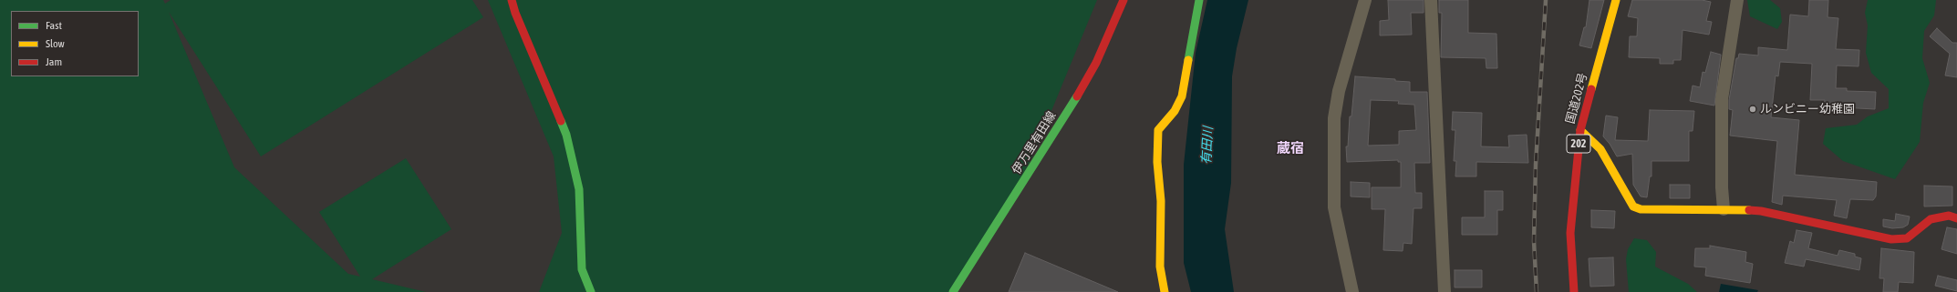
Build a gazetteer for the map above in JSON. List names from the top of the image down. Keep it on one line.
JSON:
{"streets":{"main road":["国道202号","伊万里有田線","202"]},"districts":["蔵宿"],"water":["有田川"],"places":["ルンビニー幼稚園"],"legend":["Fast","Slow","Jam"]}
